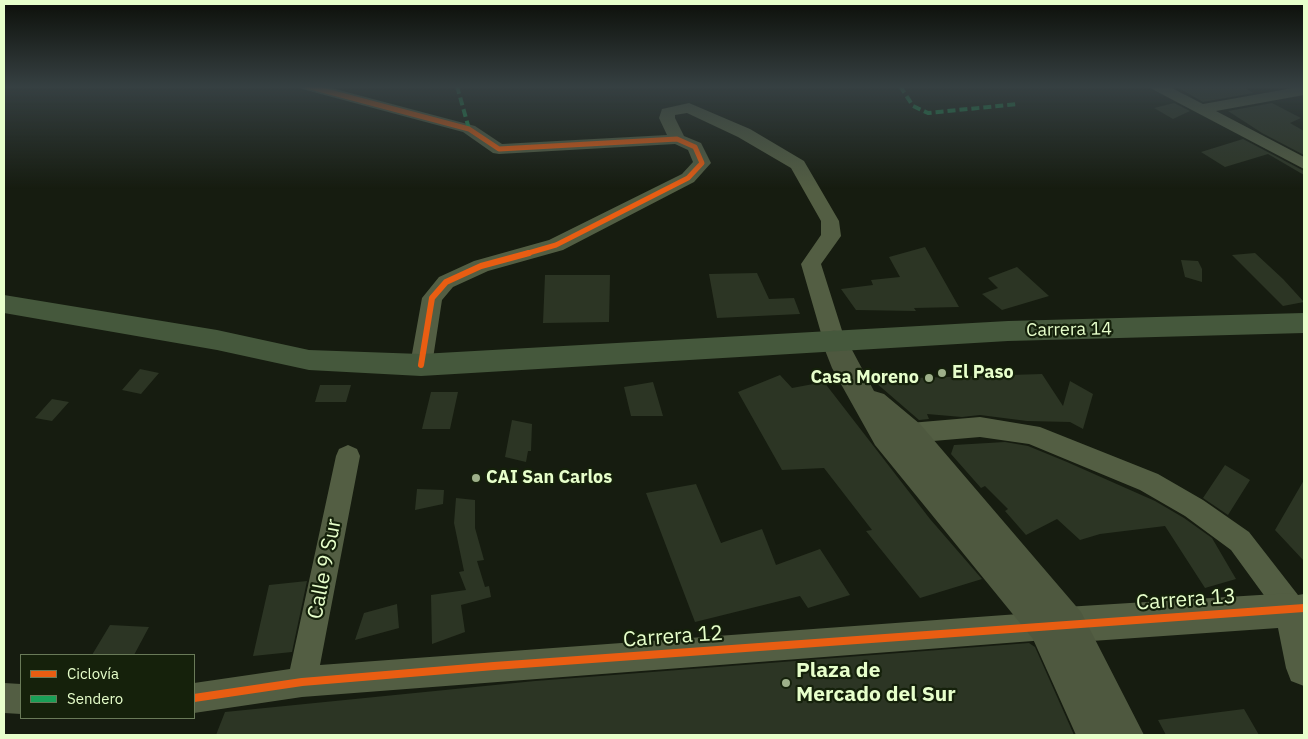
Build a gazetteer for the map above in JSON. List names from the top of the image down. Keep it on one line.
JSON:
{"streets":{"main road":["Carrera 14"],"street":["Calle 9 Sur","Carrera 13","Carrera 12"]},"crossings":[["Calle 9 Sur","Carrera 12"],["Carrera 13","Carrera 12"]],"places":["El Paso","Casa Moreno","CAI San Carlos","Plaza de Mercado del Sur"],"legend":["Ciclovía","Sendero"]}
